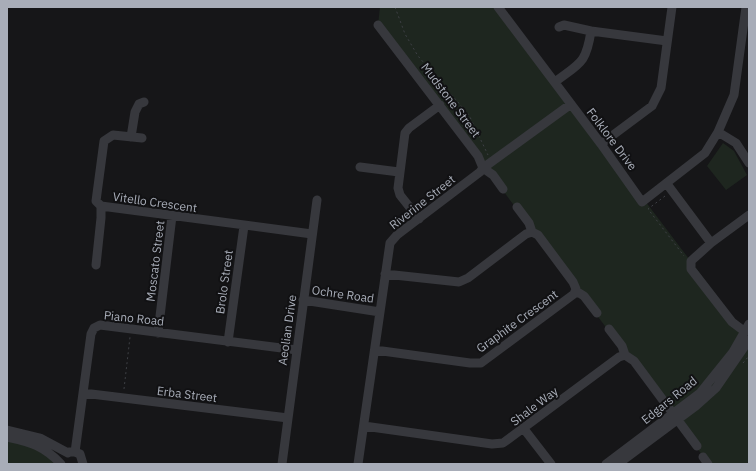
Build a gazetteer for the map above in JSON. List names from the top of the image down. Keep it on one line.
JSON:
{"streets":{"street":["Mudstone Street","Folklore Drive","Vitello Crescent","Riverine Street","Moscato Street","Brolo Street","Ochre Road","Piano Road","Graphite Crescent","Aeolian Drive","Erba Street","Edgars Road","Shale Way"]},"crossings":[["Mudstone Street","Riverine Street"],["Folklore Drive","Riverine Street"],["Vitello Crescent","Moscato Street"],["Vitello Crescent","Brolo Street"],["Vitello Crescent","Aeolian Drive"],["Riverine Street","Ochre Road"],["Riverine Street","Graphite Crescent"],["Riverine Street","Shale Way"],["Moscato Street","Piano Road"],["Brolo Street","Piano Road"],["Ochre Road","Aeolian Drive"],["Piano Road","Aeolian Drive"],["Piano Road","Erba Street"],["Aeolian Drive","Erba Street"]]}
